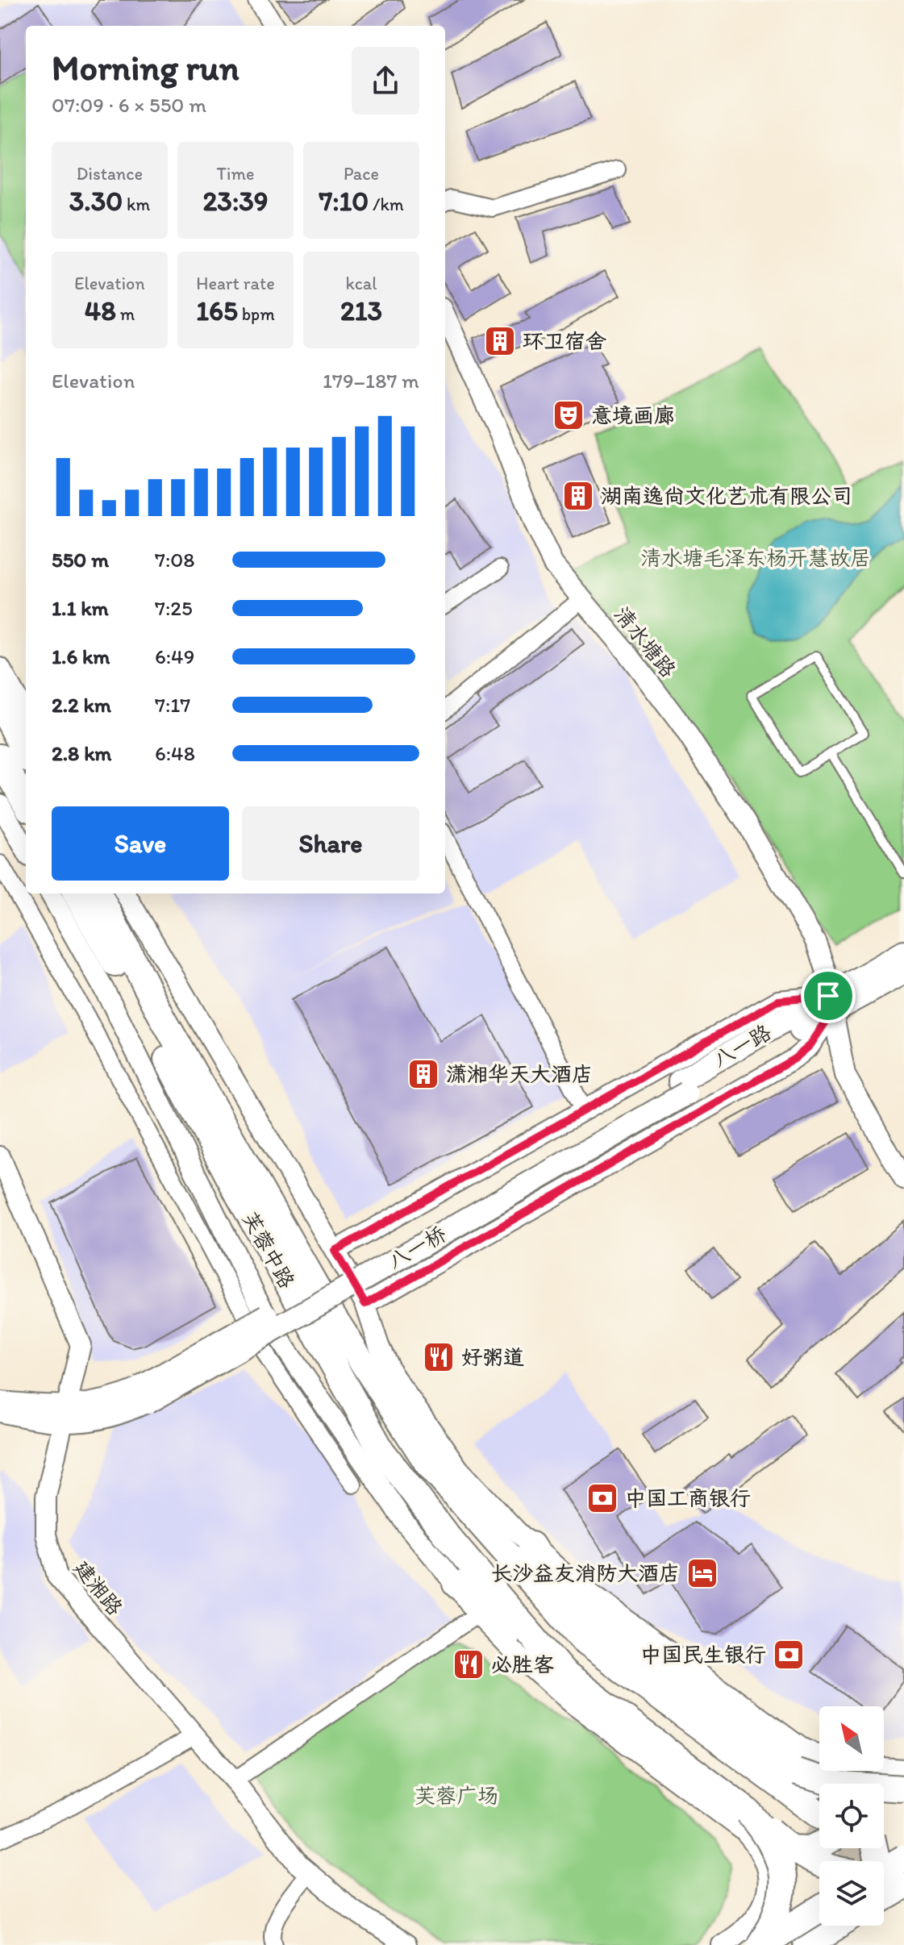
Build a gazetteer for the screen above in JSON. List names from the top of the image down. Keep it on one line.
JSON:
{"streets":{"main road":["八一路","八一桥","芙蓉中路"],"street":["清水塘路","建湘路"]},"crossings":[["清水塘路","八一路"],["八一路","八一桥"]],"parks":["清水塘毛泽东杨开慧故居","芙蓉广场"],"places":{"building":["环卫宿舍","湖南逸尚文化艺术有限公司","潇湘华天大酒店"],"theatre":["意境画廊"],"restaurant":["好粥道","必胜客"],"bank":["中国工商银行","中国民生银行"],"hotel":["长沙益友消防大酒店"]},"north":"top left","page":{"heading":["Morning run","07:09 · 6 × 550 m"],"stats":[["Distance","3.30 km"],["Time","23:39"],["Pace","7:10 /km"],["Elevation","48 m"],["Heart rate","165 bpm"],["kcal","213"]],"chart":["Elevation","179–187 m"],"list":[{"name":"550 m","note":"7:08"},{"name":"1.1 km","note":"7:25"},{"name":"1.6 km","note":"6:49"},{"name":"2.2 km","note":"7:17"},{"name":"2.8 km","note":"6:48"}],"buttons":["Save","Share"]}}
